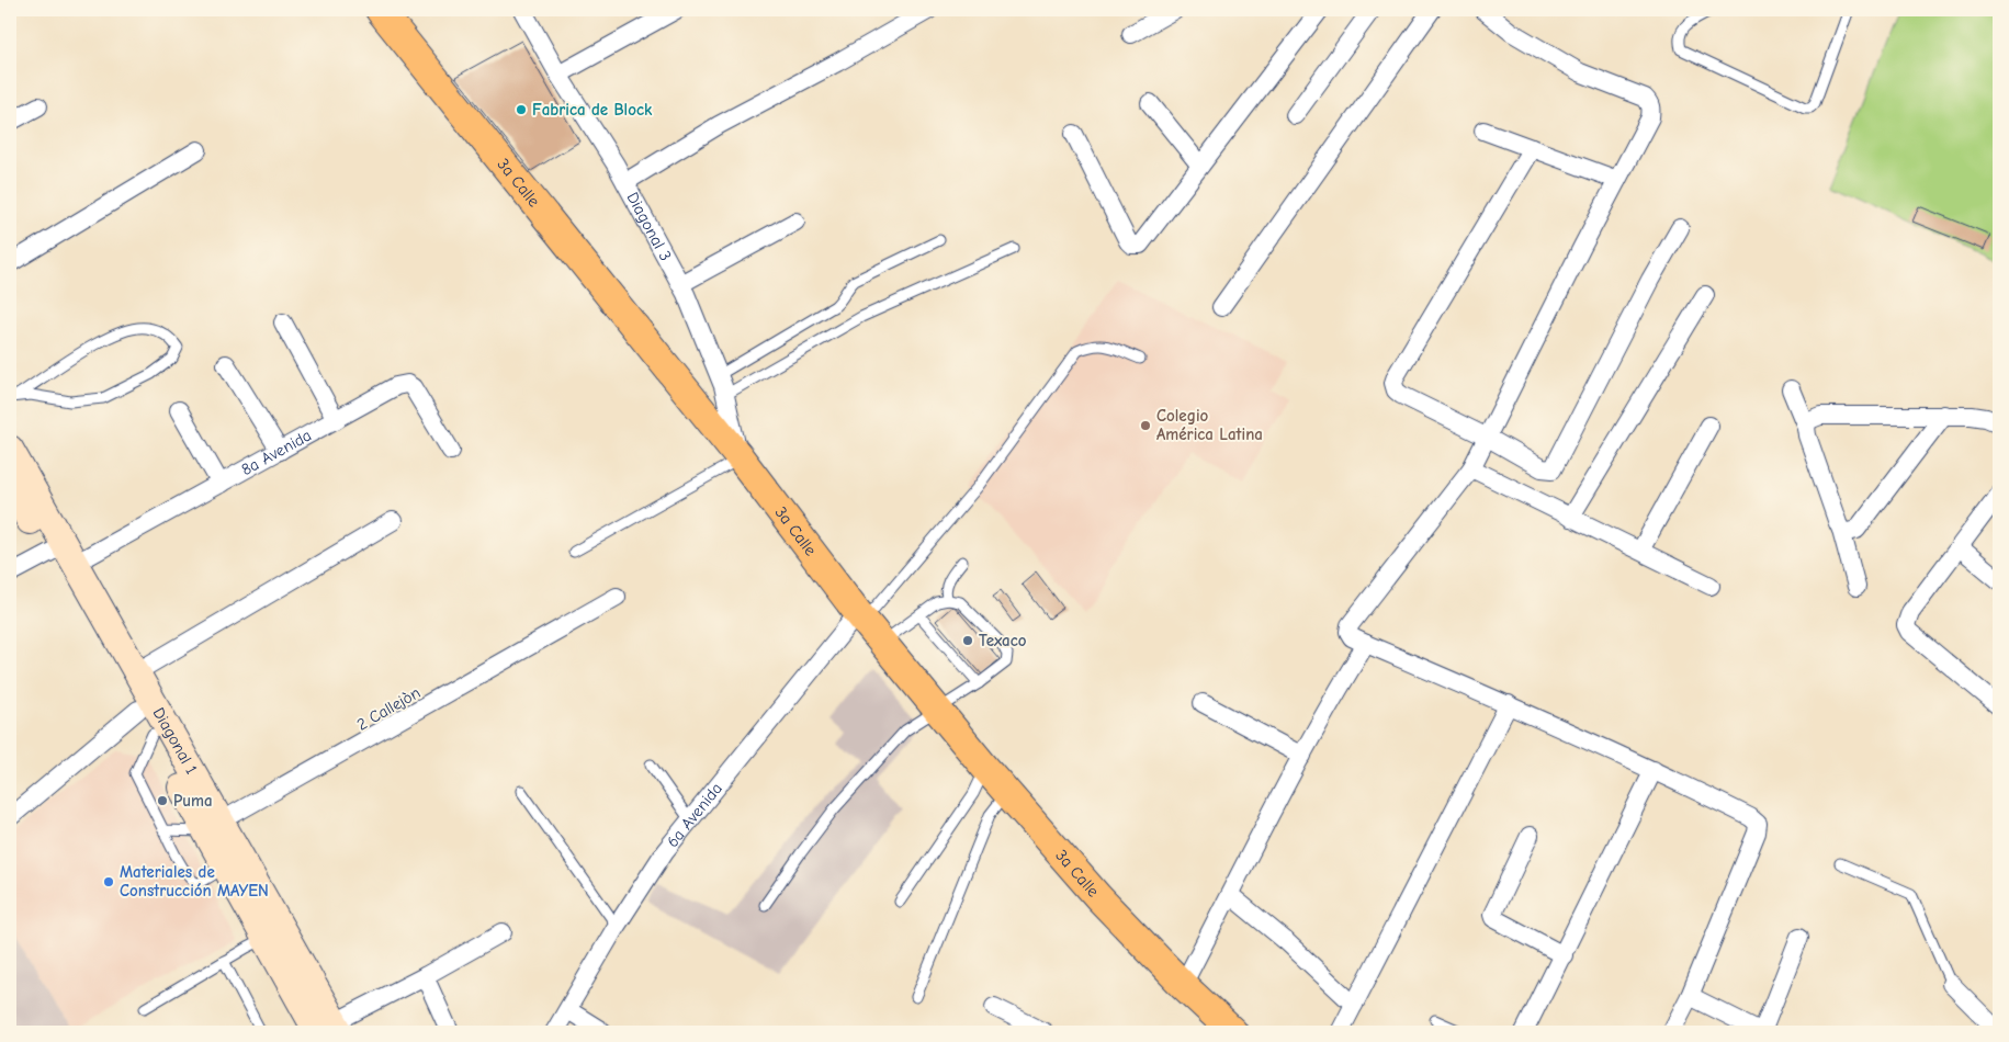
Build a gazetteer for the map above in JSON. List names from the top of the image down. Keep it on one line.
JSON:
{"streets":{"main road":["3a Calle","Diagonal 1"],"street":["Diagonal 3","8a Avenida","6a Avenida"],"lane":["2 Callejòn"]},"crossings":[["3a Calle","Diagonal 3"],["3a Calle","6a Avenida"],["8a Avenida","Diagonal 1"]],"places":["Fabrica de Block","Colegio América Latina","Texaco","Puma","Materiales de Construcción MAYEN"]}
